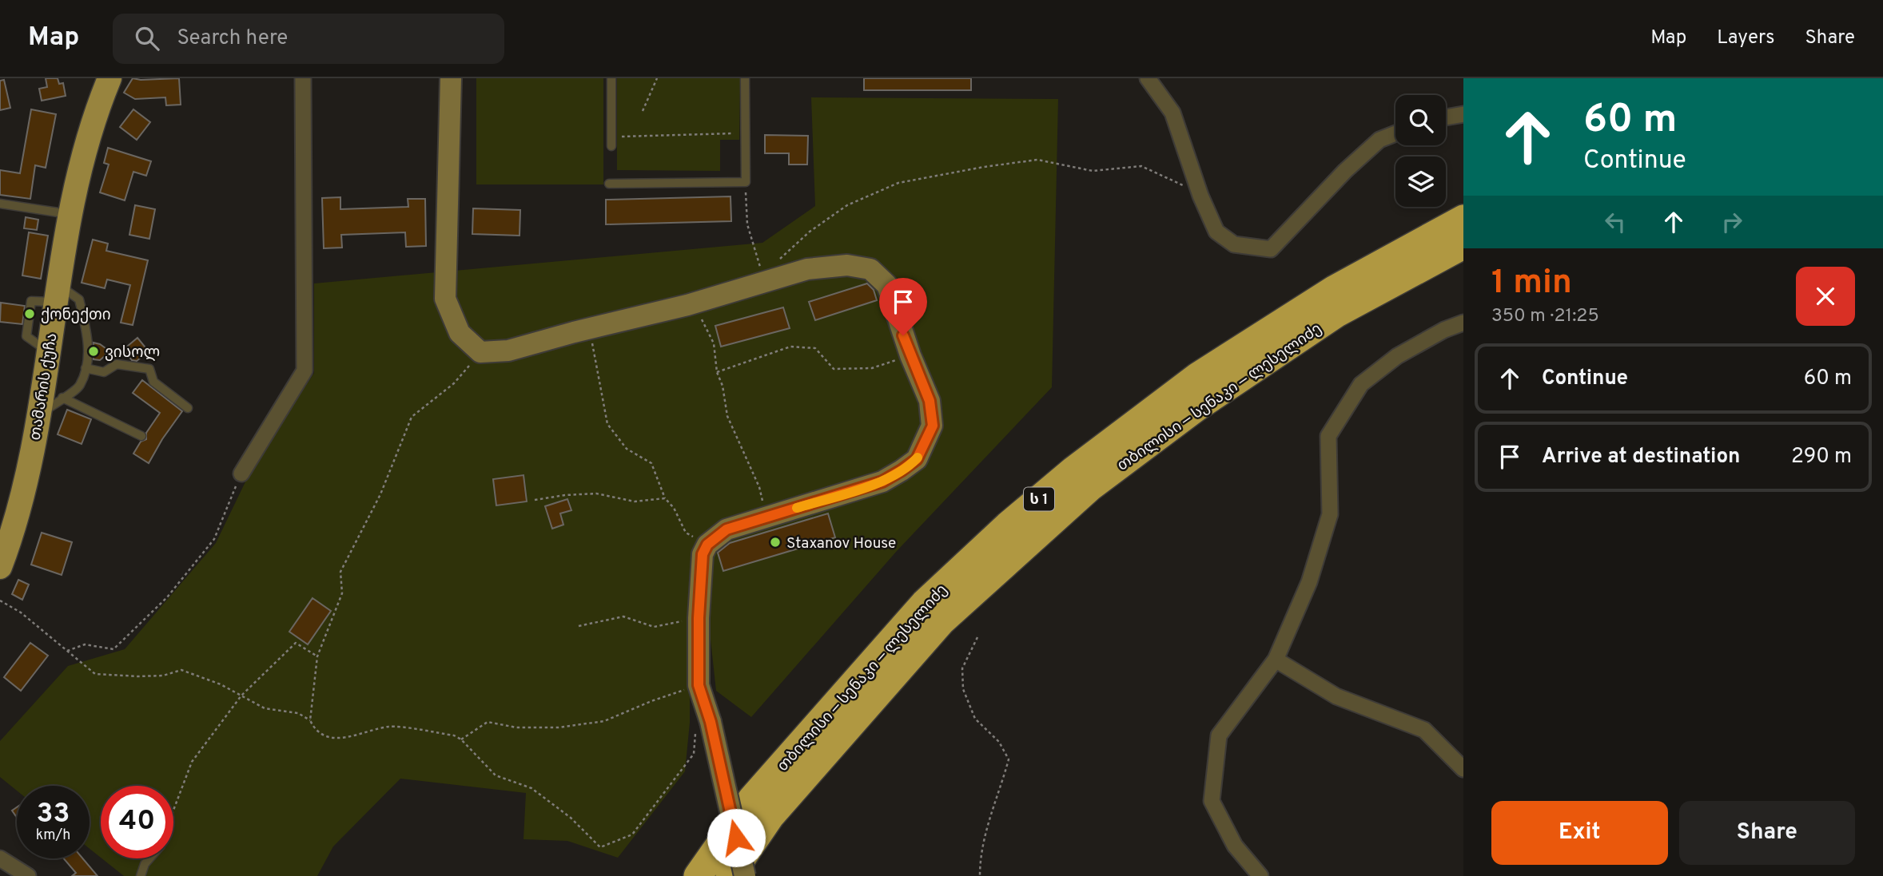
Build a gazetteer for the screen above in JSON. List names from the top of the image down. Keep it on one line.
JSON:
{"streets":{"highway":["თბილისი — სენაკი — ლესელიძე","ს 1"],"main road":["თამარის ქუჩა"]},"places":["ქონექთი","ვისოლ","Staxanov House"],"page":{"header":"Map","search":"Search here","nav":["Map","Layers","Share"],"turn":["60 m","Continue"],"heading":["1 min","350 m · 21:25"],"list":[{"name":"Continue","value":"60 m"},{"name":"Arrive at destination","value":"290 m"}],"speed":"33 km/h","limit":"40","buttons":["Exit","Share"]}}
